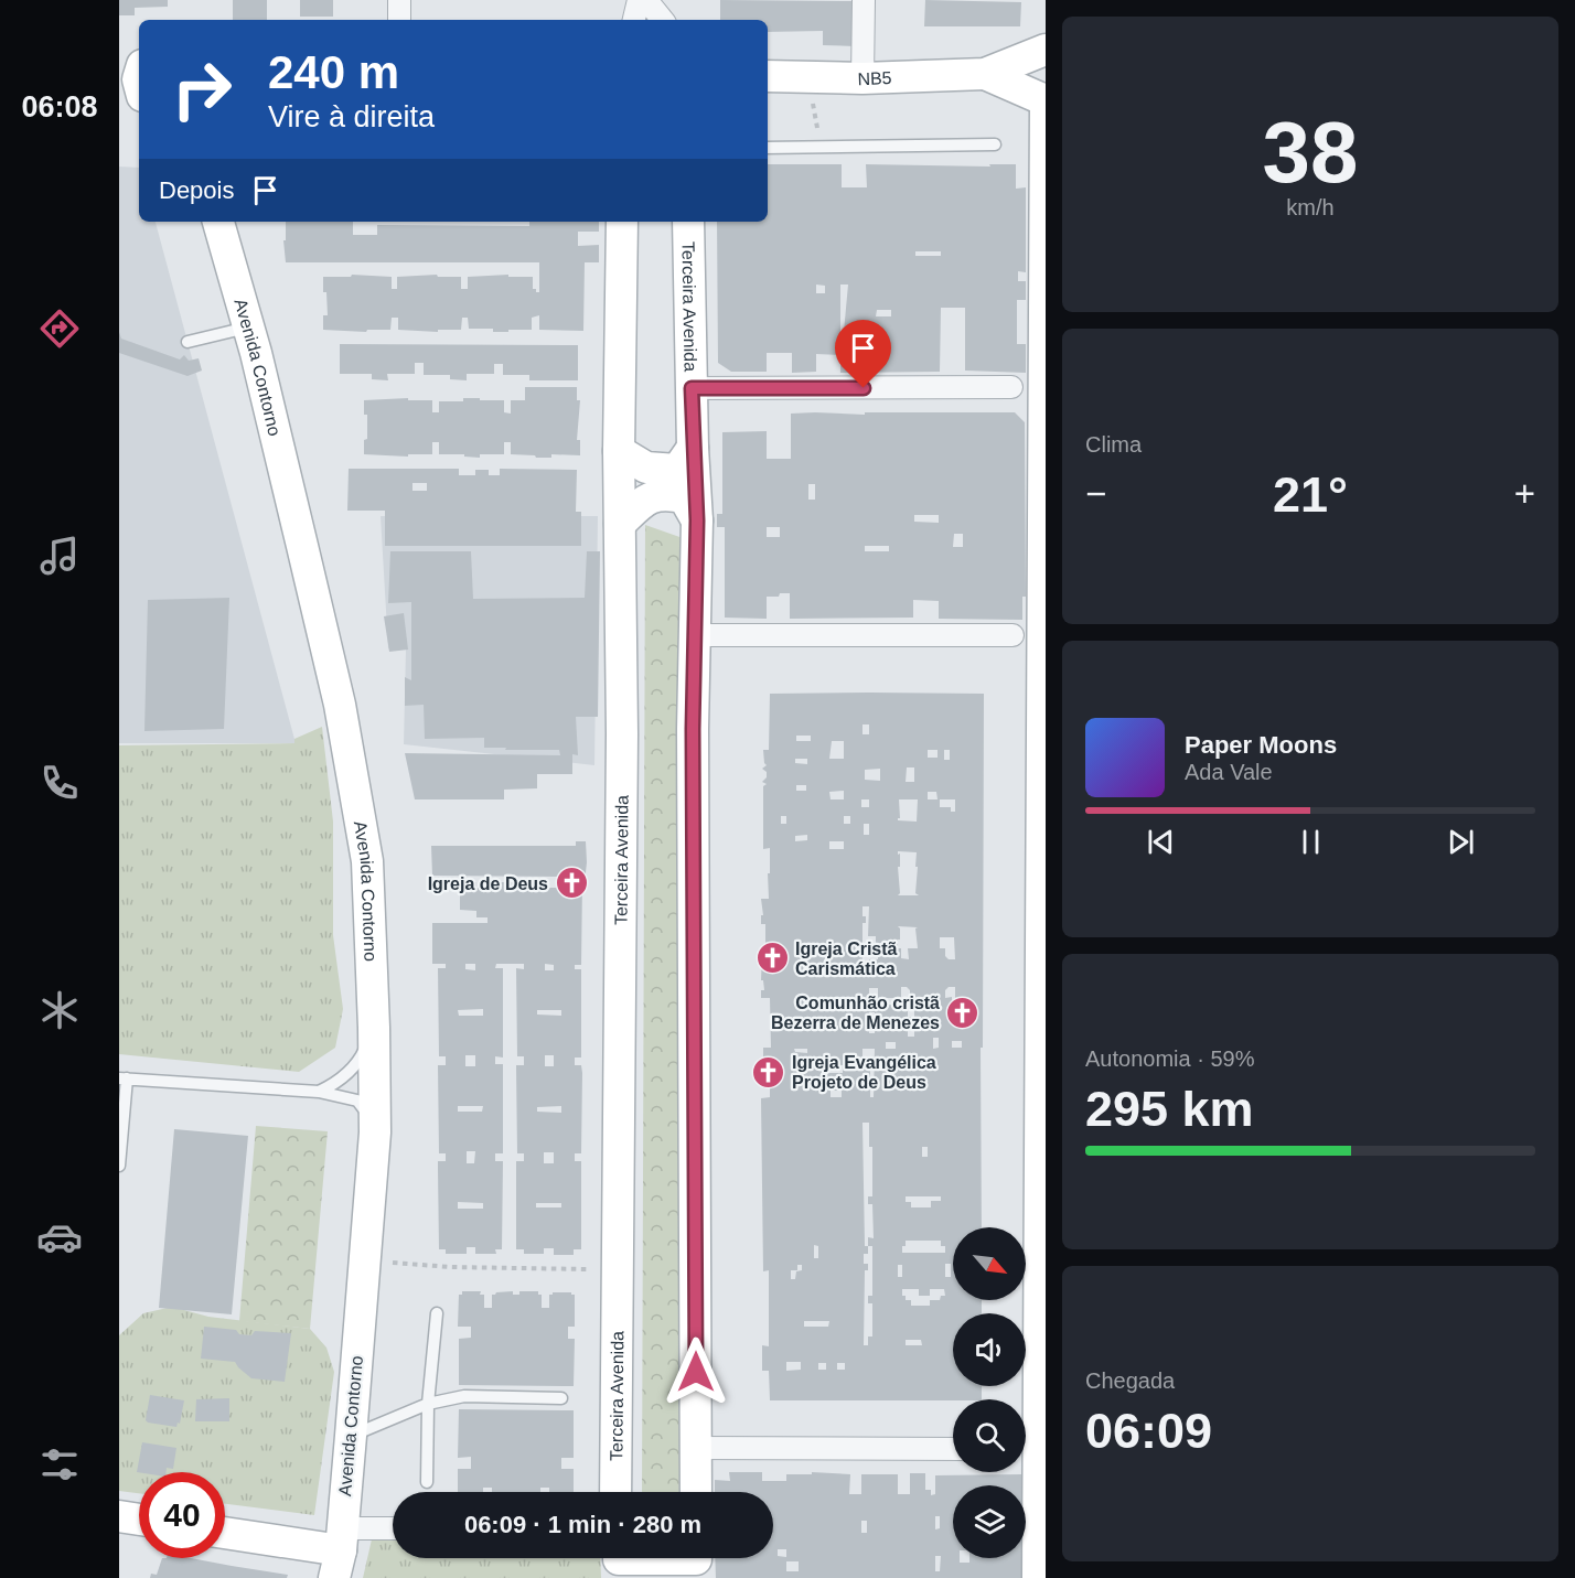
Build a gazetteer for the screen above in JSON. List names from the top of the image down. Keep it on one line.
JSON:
{"streets":{"street":["NB5","Terceira Avenida","Avenida Contorno"]},"places":{"church":["Igreja de Deus","Igreja Cristã Carismática","Comunhão cristã Bezerra de Menezes","Igreja Evangélica Projeto de Deus"]},"north":"bottom right","page":{"tabs":"06:08","tile":[["38","km/h"],"Clima",["Autonomia · 59%","295 km"],["Chegada","06:09"]],"turn":["240 m","Vire à direita"],"then":"Depois","heat":["−","21°","+"],"song":["Paper Moons","Ada Vale"],"limit":"40","trip":"06:09 · 1 min · 280 m"}}
